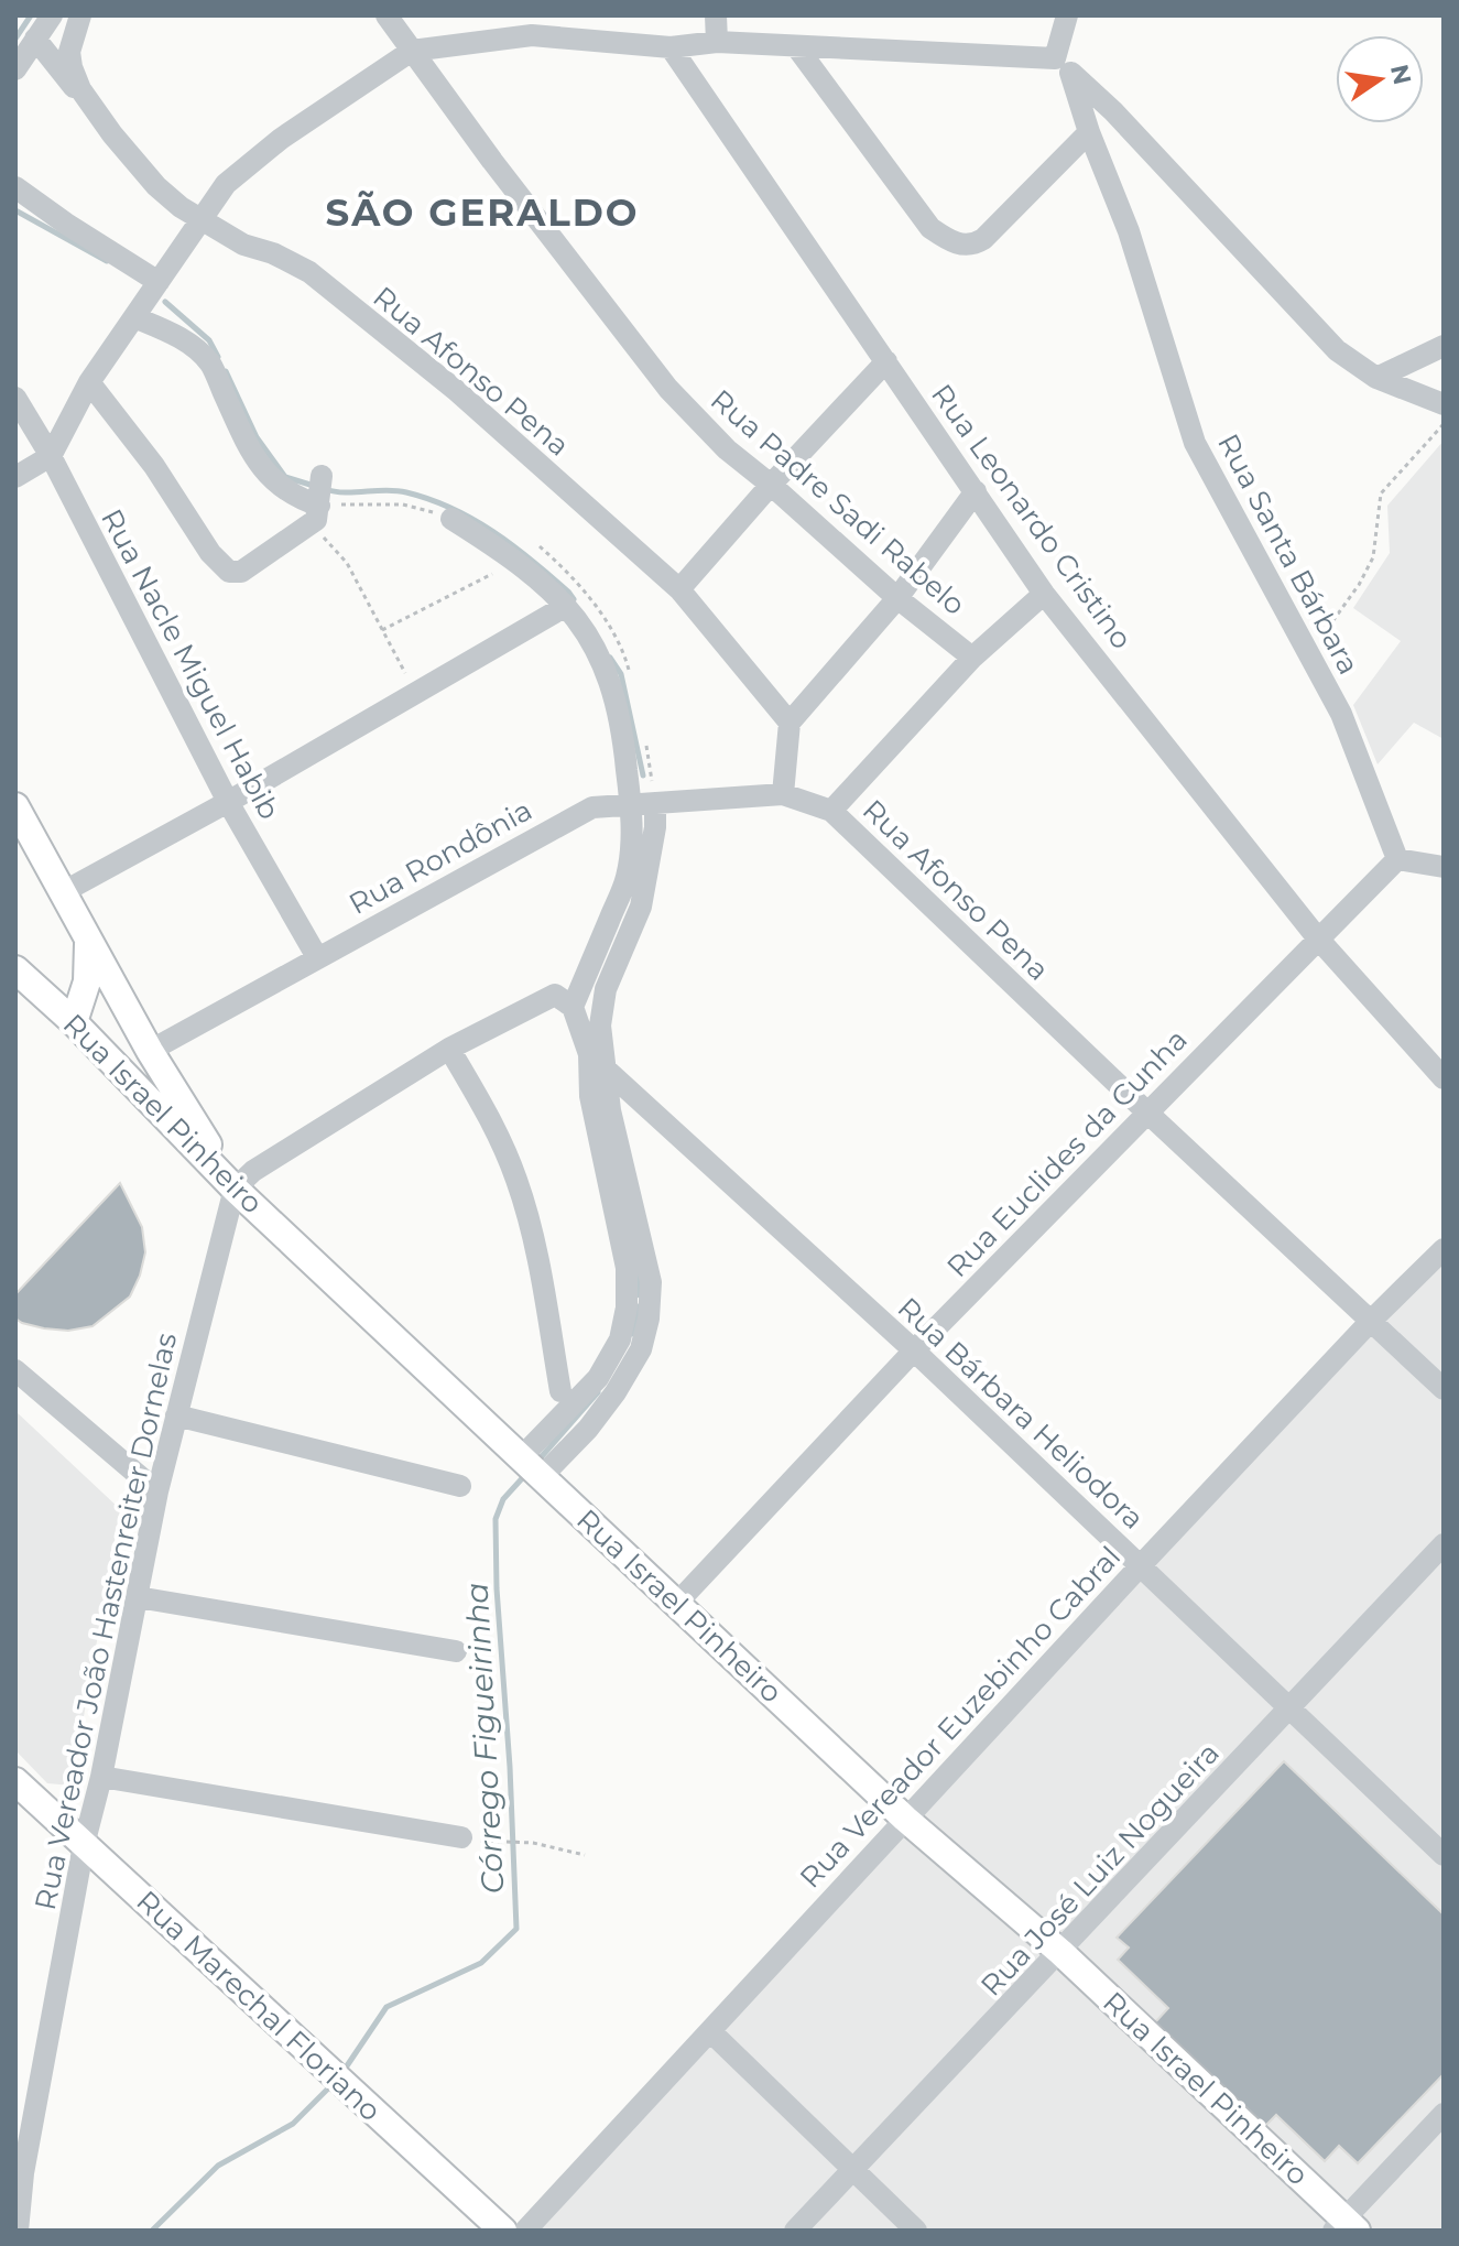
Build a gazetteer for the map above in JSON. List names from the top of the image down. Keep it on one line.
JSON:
{"streets":{"main road":["Rua Israel Pinheiro","Rua Marechal Floriano"],"street":["Rua Afonso Pena","Rua Padre Sadi Rabelo","Rua Leonardo Cristino","Rua Santa Bárbara","Rua Nacle Miguel Habib","Rua Rondônia","Rua Euclides da Cunha","Rua Bárbara Heliodora","Rua Vereador João Hastenreiter Dornelas","Rua Vereador Euzebinho Cabral","Rua José Luiz Nogueira"]},"crossings":[["Rua Afonso Pena","Rua Rondônia"],["Rua Afonso Pena","Rua Euclides da Cunha"],["Rua Afonso Pena","Rua Vereador Euzebinho Cabral"],["Rua Leonardo Cristino","Rua Euclides da Cunha"],["Rua Nacle Miguel Habib","Rua Rondônia"],["Rua Israel Pinheiro","Rua Euclides da Cunha"],["Rua Israel Pinheiro","Rua Vereador João Hastenreiter Dornelas"],["Rua Israel Pinheiro","Rua Vereador Euzebinho Cabral"],["Rua Israel Pinheiro","Rua José Luiz Nogueira"],["Rua Euclides da Cunha","Rua Bárbara Heliodora"],["Rua Bárbara Heliodora","Rua Vereador Euzebinho Cabral"],["Rua Bárbara Heliodora","Rua José Luiz Nogueira"],["Rua Vereador João Hastenreiter Dornelas","Rua Marechal Floriano"]],"districts":["SÃO GERALDO"],"water":["Córrego Figueirinha"],"north":"right"}
